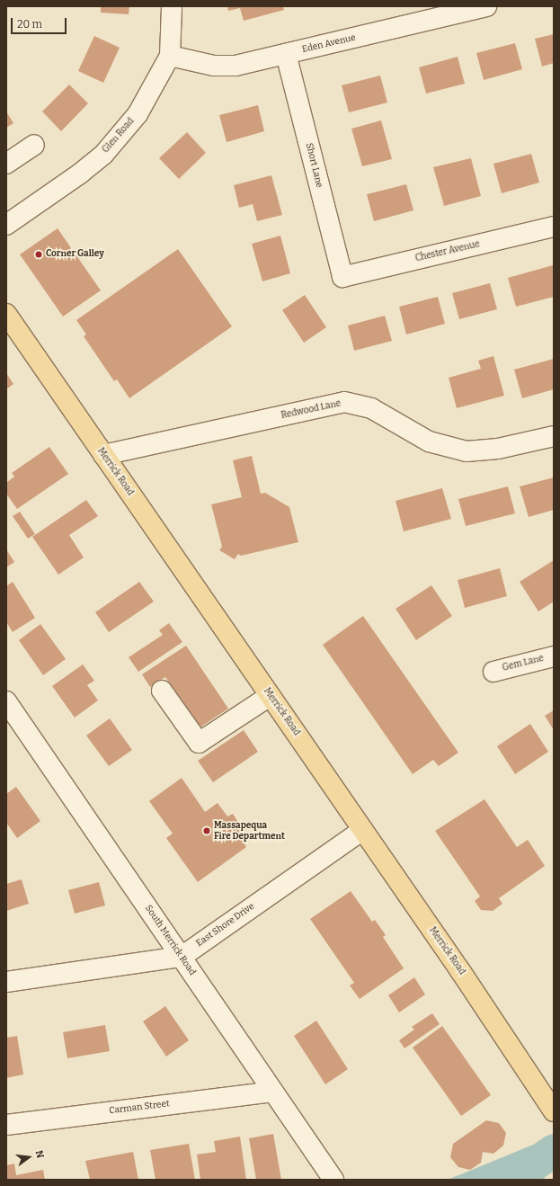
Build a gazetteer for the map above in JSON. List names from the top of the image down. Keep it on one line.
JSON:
{"streets":{"main road":["Merrick Road"],"street":["Eden Avenue","Glen Road","Short Lane","Chester Avenue","Redwood Lane","Gem Lane","East Shore Drive","South Merrick Road","Carman Street"]},"crossings":[["Eden Avenue","Glen Road"],["Eden Avenue","Short Lane"],["Short Lane","Chester Avenue"],["Redwood Lane","Merrick Road"],["Merrick Road","East Shore Drive"],["East Shore Drive","South Merrick Road"],["South Merrick Road","Carman Street"]],"places":["Corner Galley","Massapequa Fire Department"],"scale_bar":"20 m","north":"right"}
